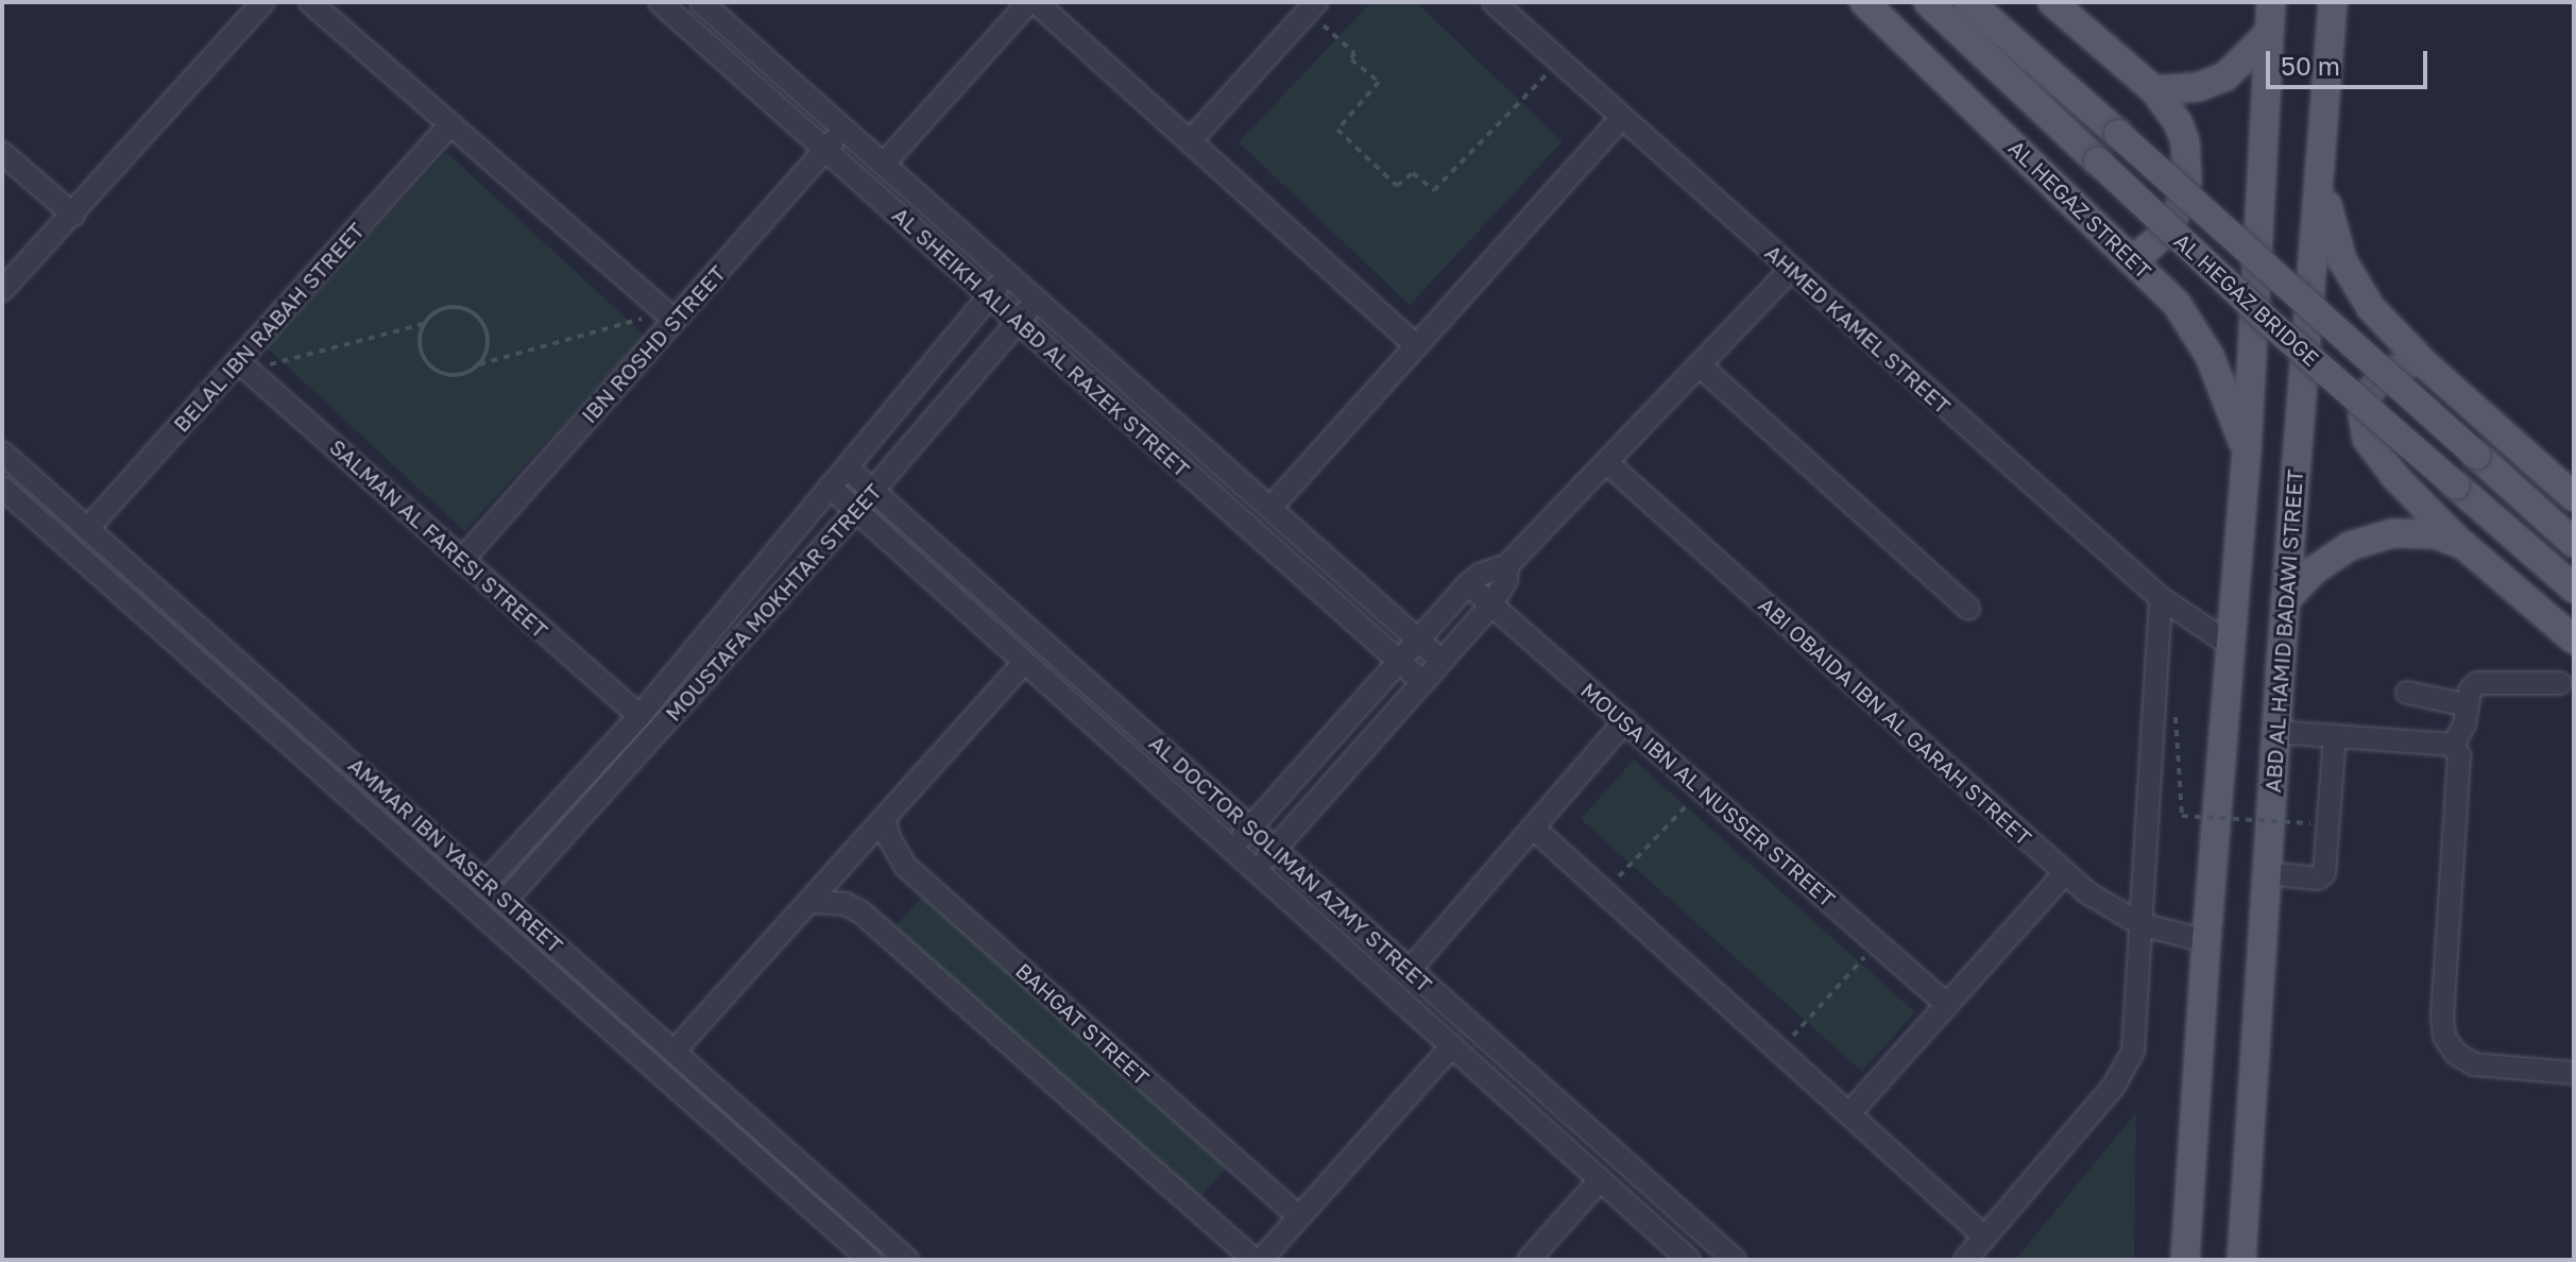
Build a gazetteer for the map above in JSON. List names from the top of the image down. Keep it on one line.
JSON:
{"streets":{"main road":["AL HEGAZ STREET","AL HEGAZ BRIDGE","ABD AL HAMID BADAWI STREET"],"street":["BELAL IBN RABAH STREET","AHMED KAMEL STREET","AL SHEIKH ALI ABD AL RAZEK STREET","IBN ROSHD STREET","SALMAN AL FARESI STREET","MOUSTAFA MOKHTAR STREET","ABI OBAIDA IBN AL GARAH STREET","MOUSA IBN AL NUSSER STREET","AMMAR IBN YASER STREET","AL DOCTOR SOLIMAN AZMY STREET","BAHGAT STREET"]},"crossings":[["BELAL IBN RABAH STREET","SALMAN AL FARESI STREET"],["BELAL IBN RABAH STREET","AMMAR IBN YASER STREET"],["AL SHEIKH ALI ABD AL RAZEK STREET","IBN ROSHD STREET"],["AL SHEIKH ALI ABD AL RAZEK STREET","MOUSTAFA MOKHTAR STREET"],["IBN ROSHD STREET","SALMAN AL FARESI STREET"],["SALMAN AL FARESI STREET","MOUSTAFA MOKHTAR STREET"],["MOUSTAFA MOKHTAR STREET","AMMAR IBN YASER STREET"],["MOUSTAFA MOKHTAR STREET","AL DOCTOR SOLIMAN AZMY STREET"]],"scale_bar":"50 m"}
